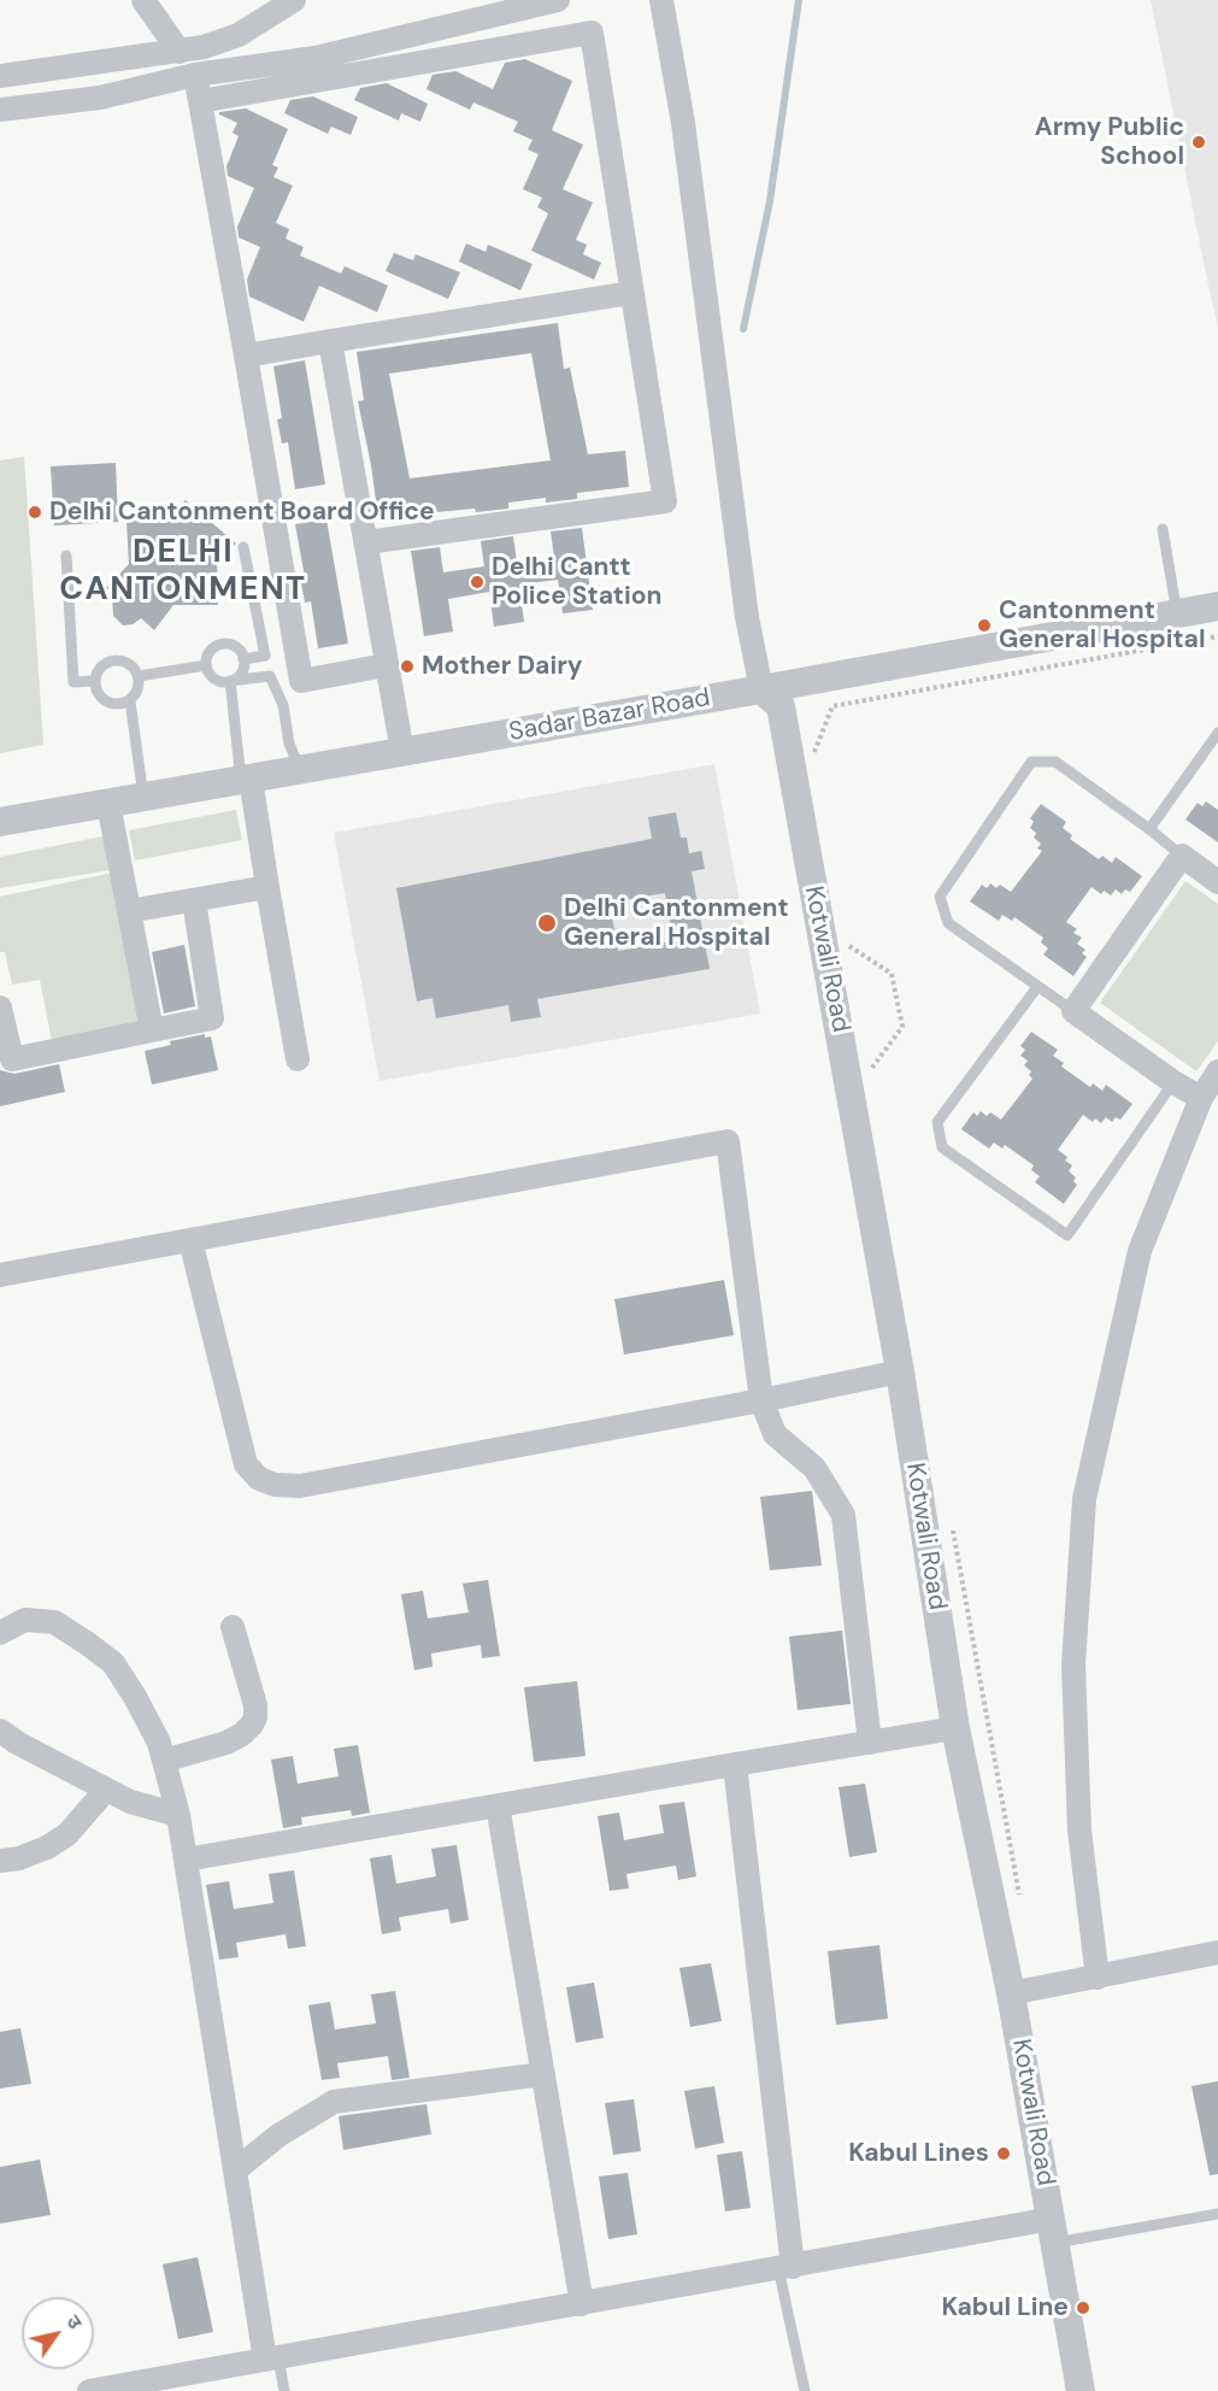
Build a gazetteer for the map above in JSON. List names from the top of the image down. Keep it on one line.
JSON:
{"streets":{"street":["Sadar Bazar Road","Kotwali Road"]},"crossings":[["Sadar Bazar Road","Kotwali Road"]],"districts":["DELHI CANTONMENT"],"places":["Army Public School","Delhi Cantonment Board Office","Delhi Cantt Police Station","Cantonment General Hospital","Mother Dairy","Delhi Cantonment General Hospital","Kabul Lines","Kabul Line"],"north":"top right"}
